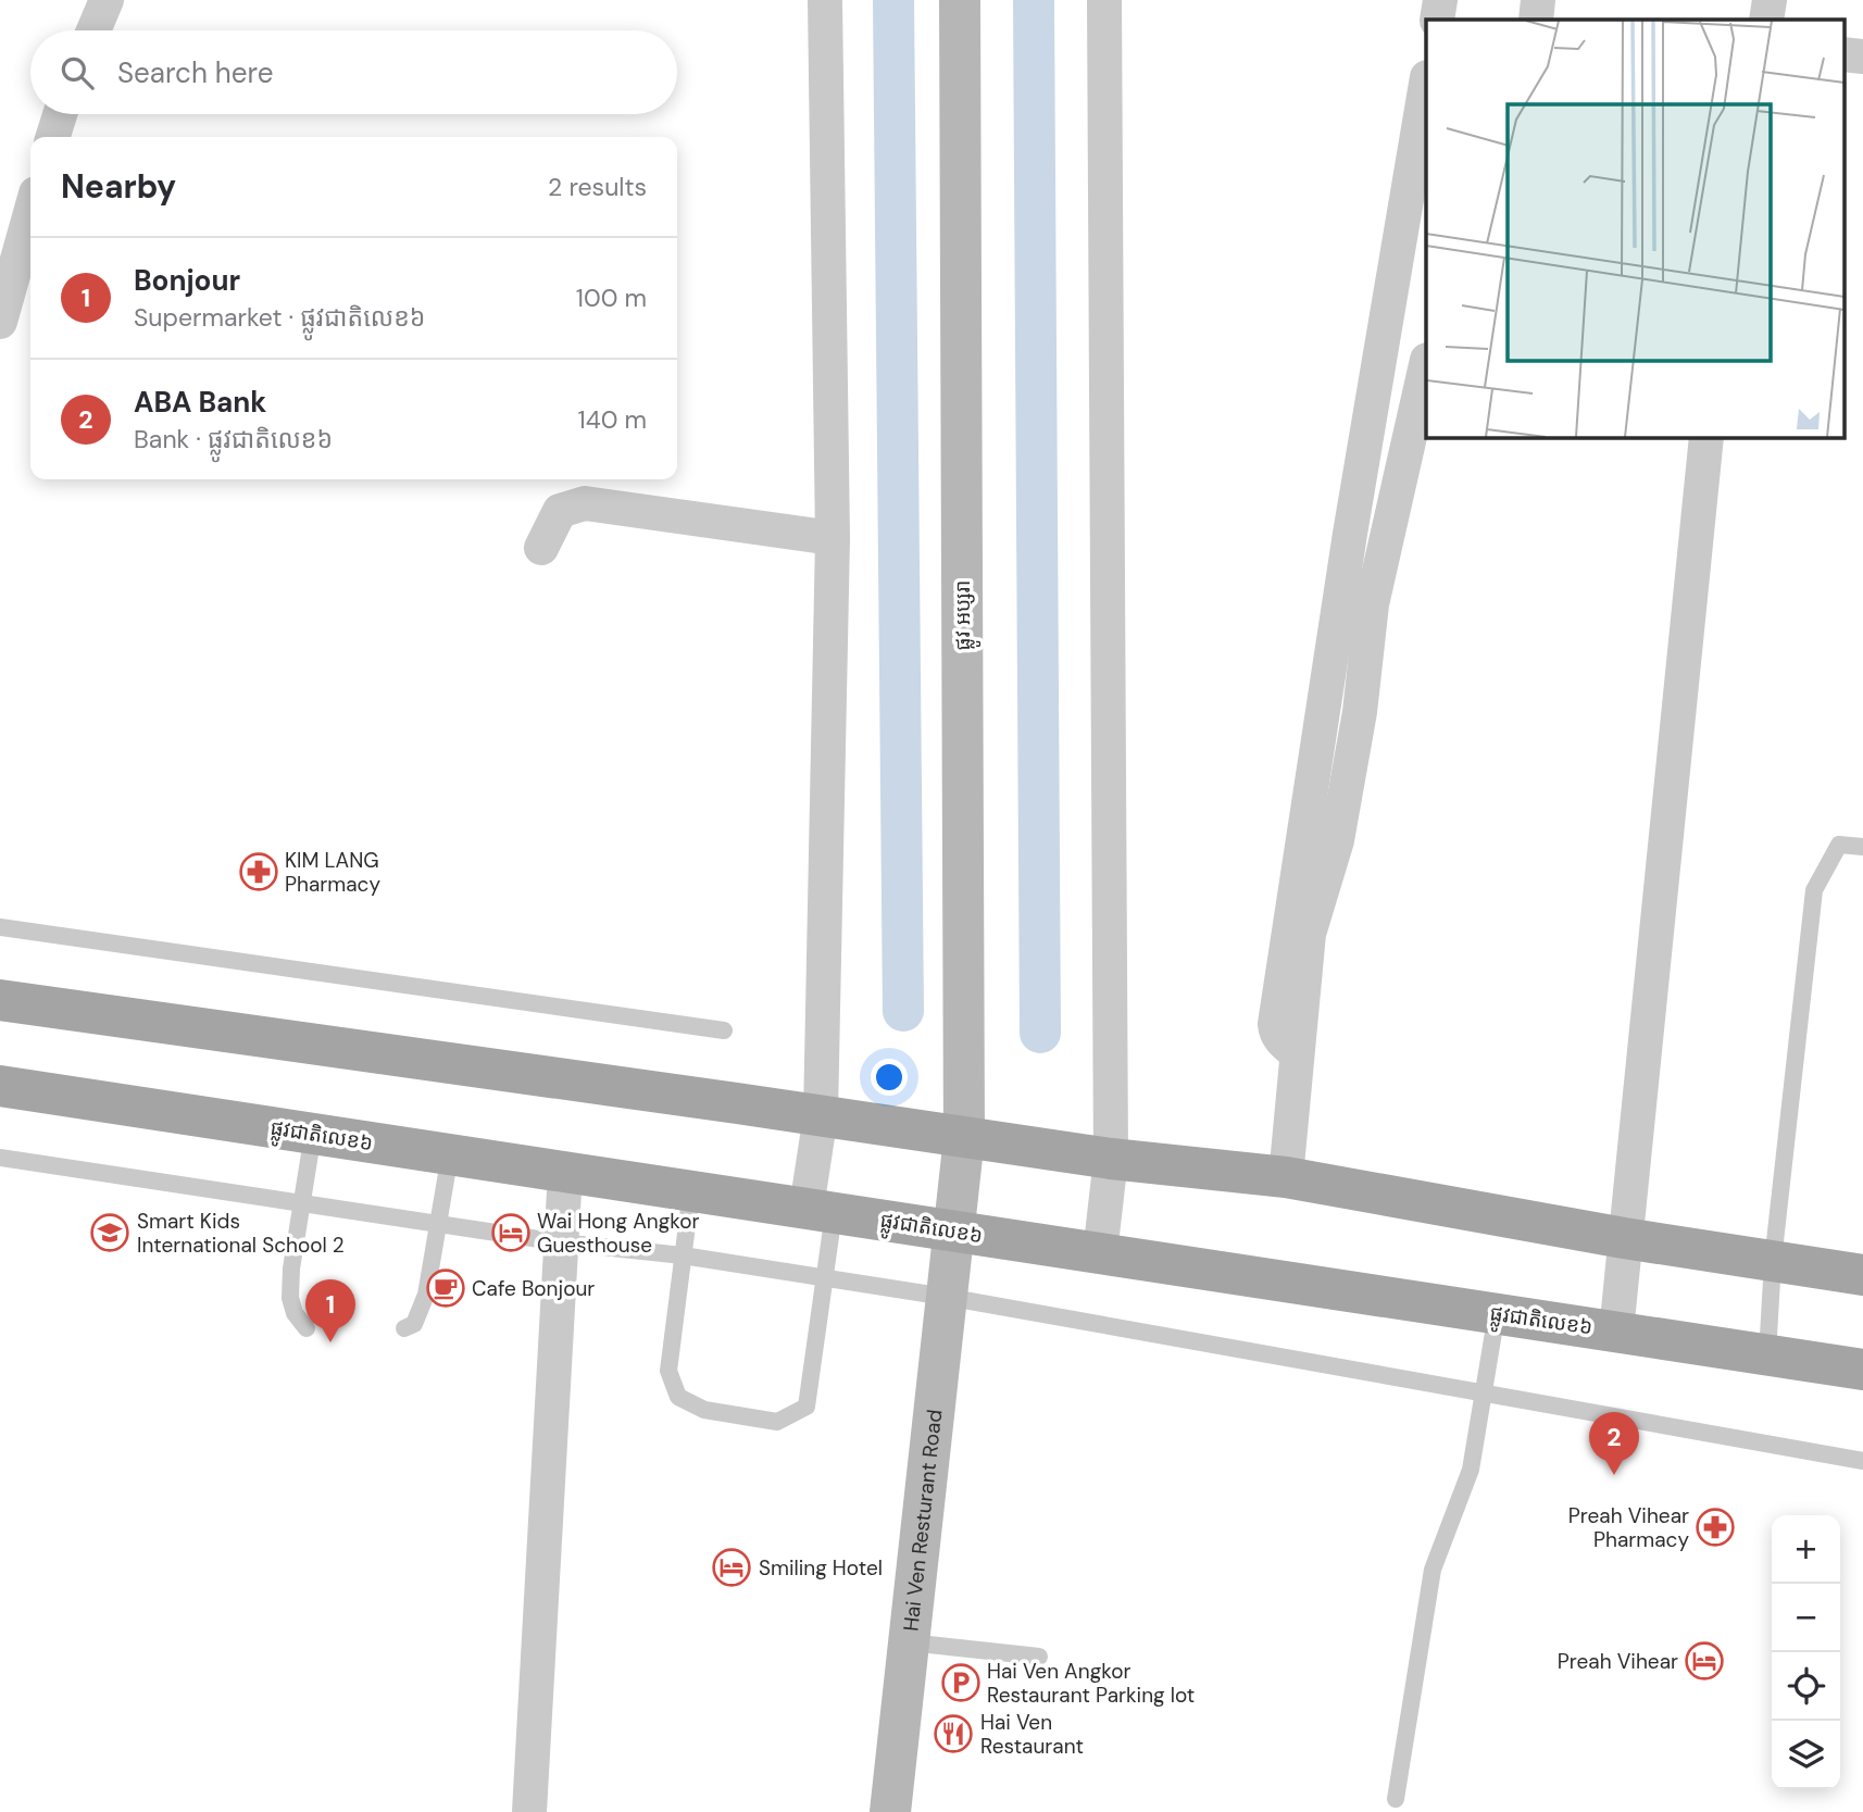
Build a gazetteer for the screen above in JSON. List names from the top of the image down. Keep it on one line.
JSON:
{"streets":{"main road":["ផ្លូវ អប្សរា","ផ្លូវជាតិលេខ៦","Hai Ven Resturant Road"]},"crossings":[["ផ្លូវ អប្សរា","ផ្លូវជាតិលេខ៦"],["ផ្លូវ អប្សរា","Hai Ven Resturant Road"],["ផ្លូវជាតិលេខ៦","Hai Ven Resturant Road"]],"places":{"pharmacy":["KIM LANG Pharmacy","Preah Vihear Pharmacy"],"school or university":["Smart Kids International School 2"],"hotel":["Wai Hong Angkor Guesthouse","Smiling Hotel","Preah Vihear"],"cafe":["Cafe Bonjour"],"parking":["Hai Ven Angkor Restaurant Parking lot"],"restaurant":["Hai Ven Restaurant"]},"page":{"search":"Search here","heading":["Nearby","2 results"],"list":[{"mark":"1","name":"Bonjour","note":"Supermarket · ផ្លូវជាតិលេខ៦","value":"100 m"},{"mark":"2","name":"ABA Bank","note":"Bank · ផ្លូវជាតិលេខ៦","value":"140 m"}],"pins":["1","2"],"map_buttons":["+","−"]}}
